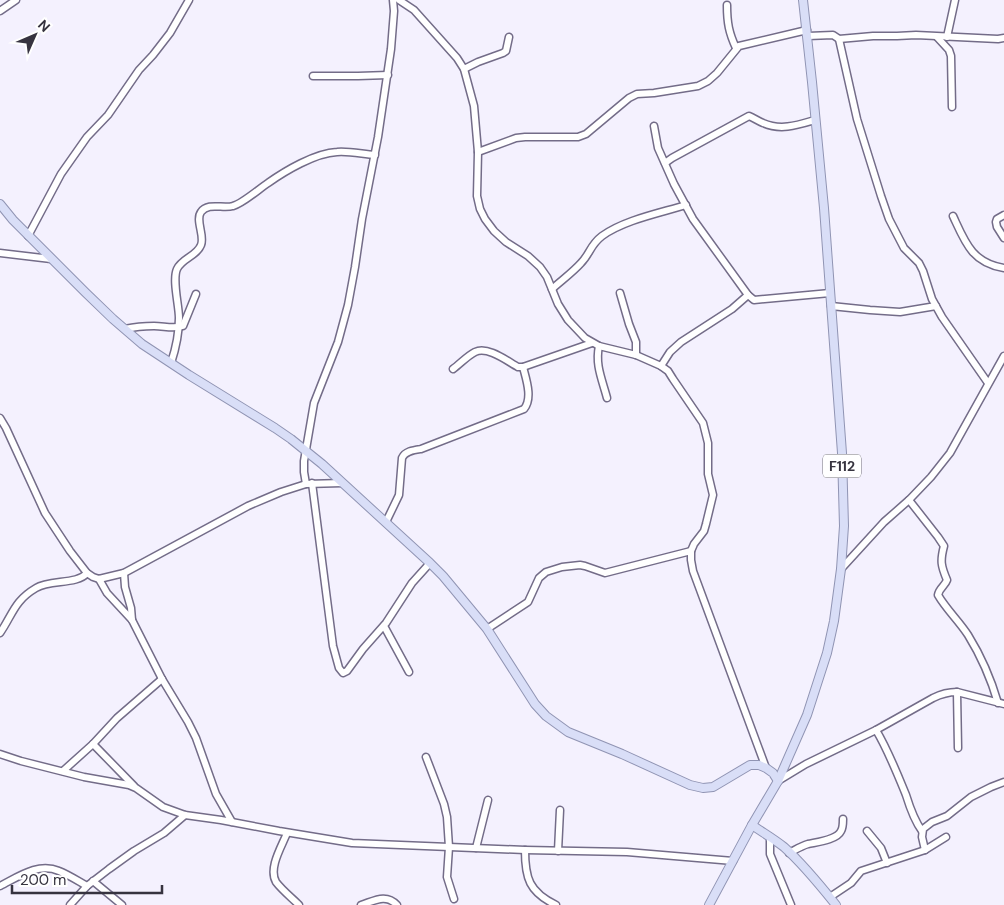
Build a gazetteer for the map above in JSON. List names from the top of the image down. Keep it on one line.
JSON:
{"streets":{"main road":["F112"]},"scale_bar":"200 m","north":"top right"}
